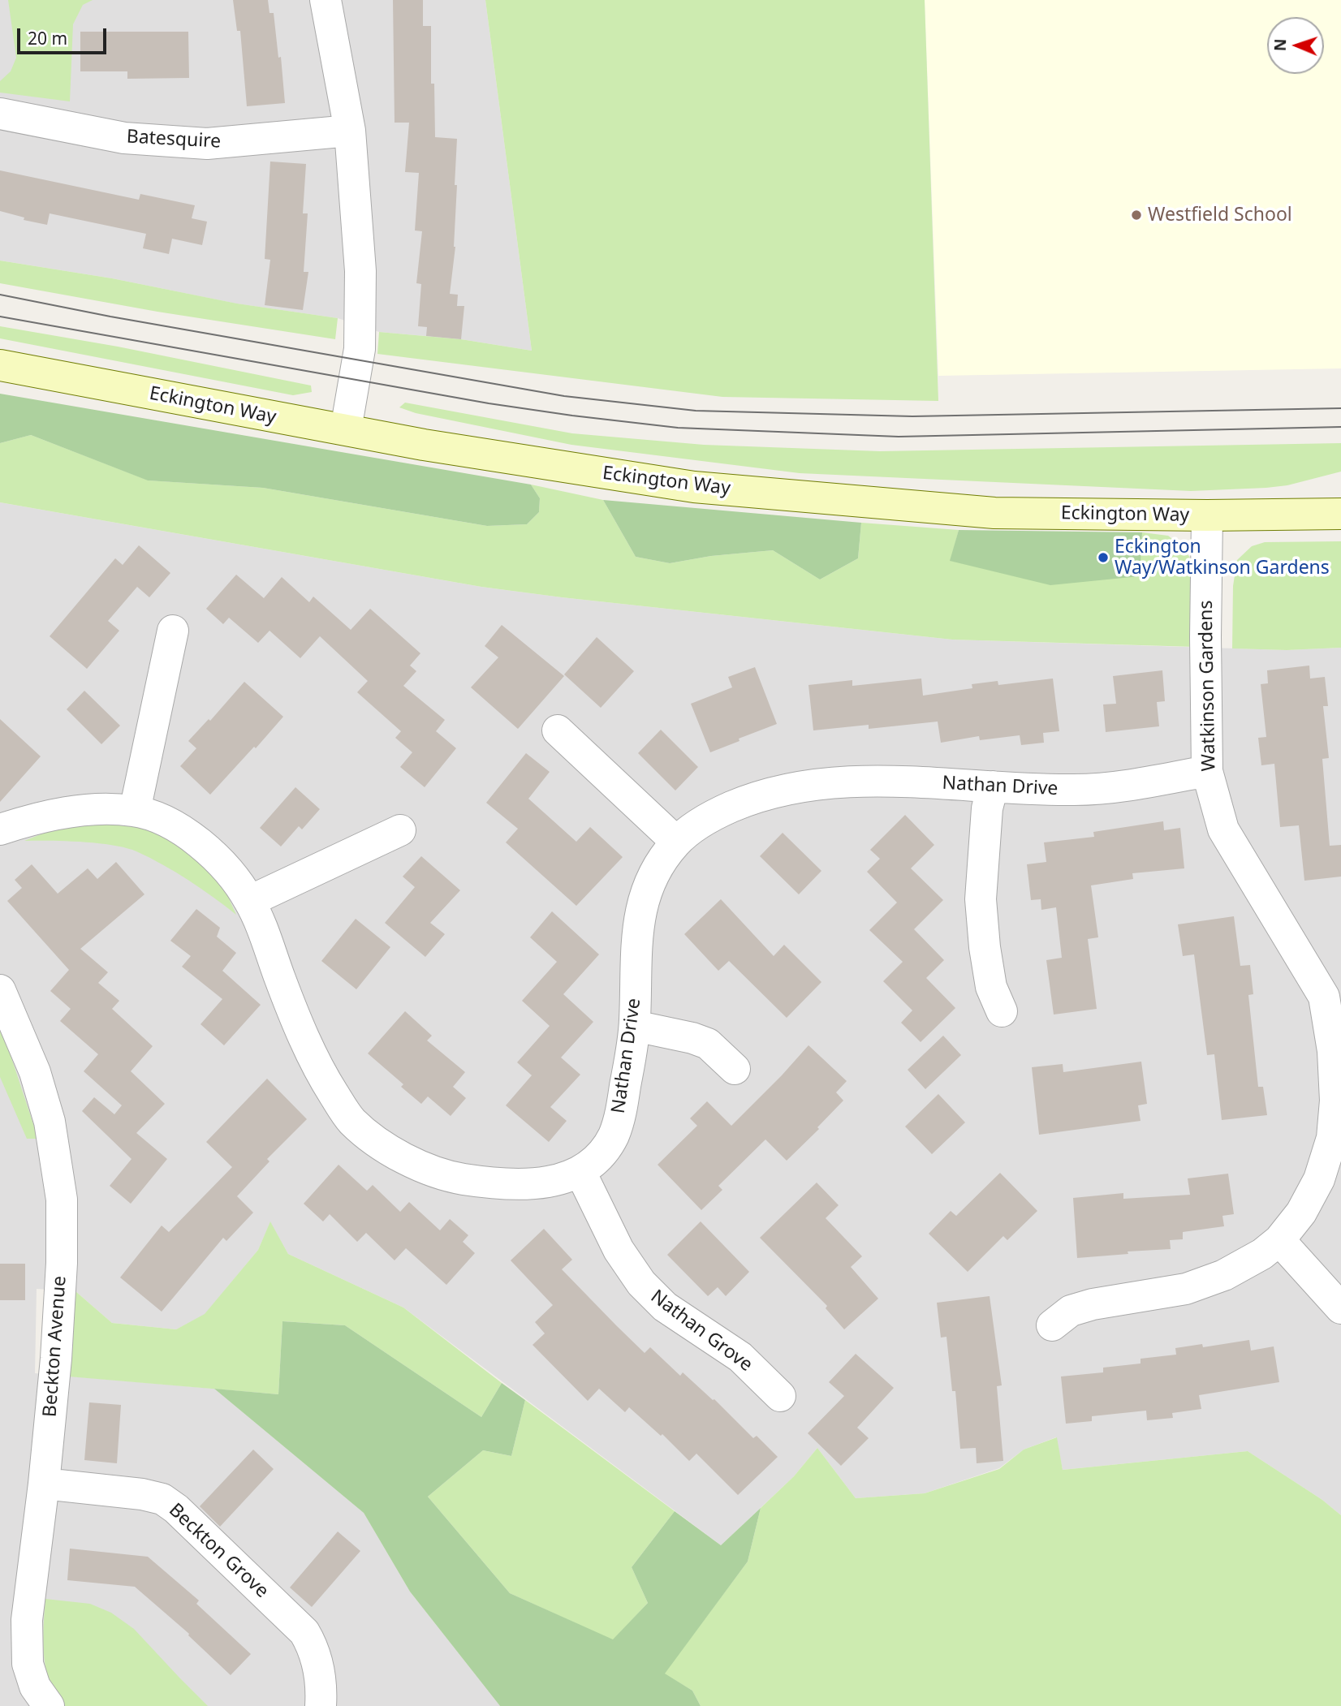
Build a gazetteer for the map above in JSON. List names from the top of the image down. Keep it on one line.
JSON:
{"streets":{"main road":["Eckington Way"],"street":["Batesquire","Watkinson Gardens","Nathan Drive","Nathan Grove","Beckton Avenue","Beckton Grove"]},"crossings":[["Eckington Way","Watkinson Gardens"],["Watkinson Gardens","Nathan Drive"],["Nathan Drive","Nathan Grove"],["Beckton Avenue","Beckton Grove"]],"places":["Westfield School","Eckington Way/Watkinson Gardens"],"scale_bar":"20 m","north":"left"}
